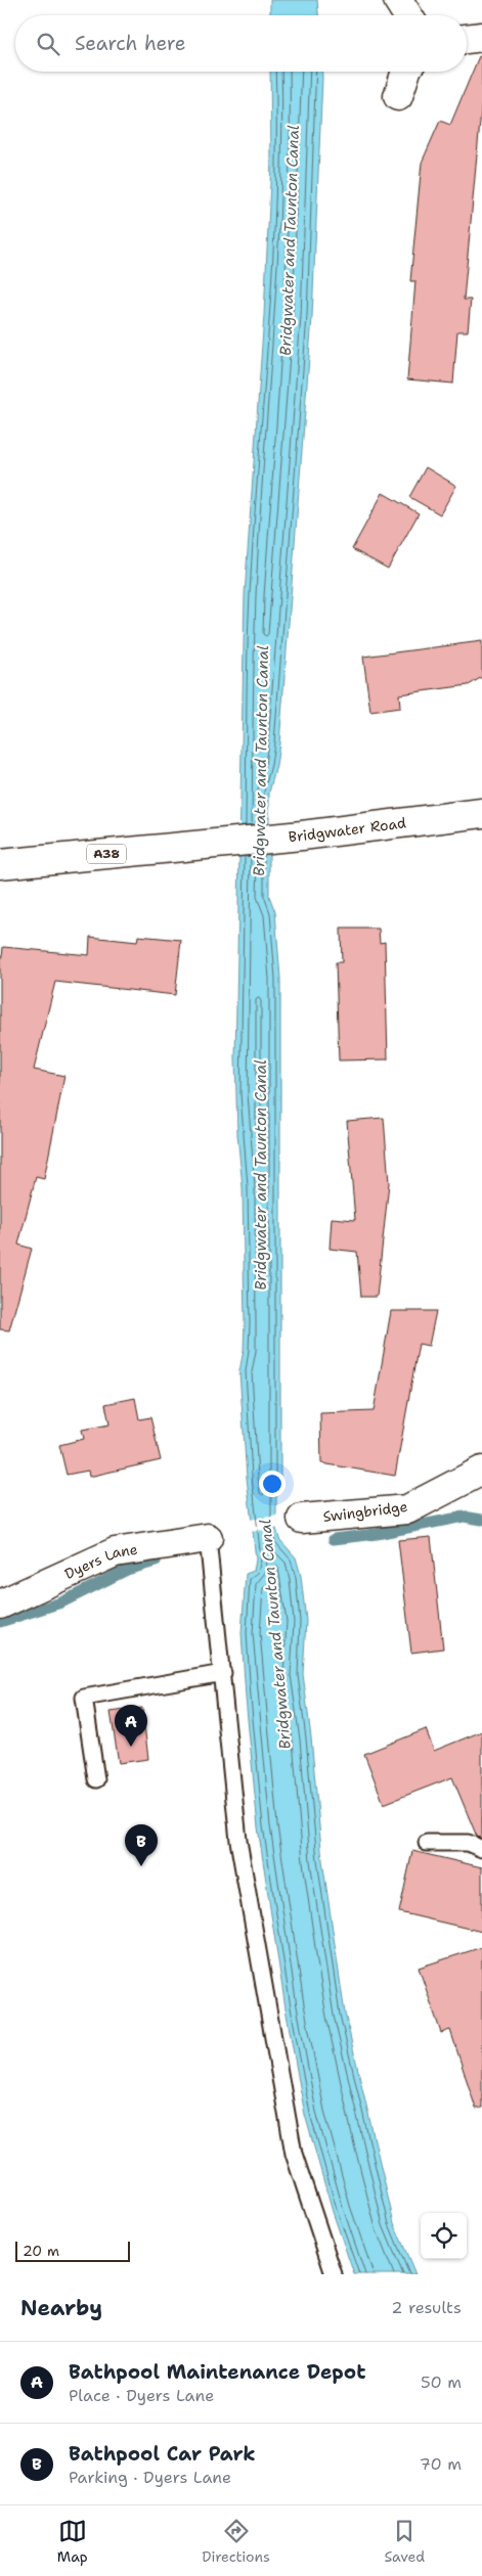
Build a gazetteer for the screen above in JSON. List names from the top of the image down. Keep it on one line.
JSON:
{"streets":{"street":["Bridgwater Road","A38","Swingbridge","Dyers Lane"]},"water":["Bridgwater and Taunton Canal"],"scale_bar":"20 m","page":{"search":"Search here","pins":["A","B"],"scale":"20 m","heading":["Nearby","2 results"],"list":[{"mark":"A","name":"Bathpool Maintenance Depot","note":"Place · Dyers Lane","value":"50 m"},{"mark":"B","name":"Bathpool Car Park","note":"Parking · Dyers Lane","value":"70 m"}],"nav":["Map","Directions","Saved"]}}
